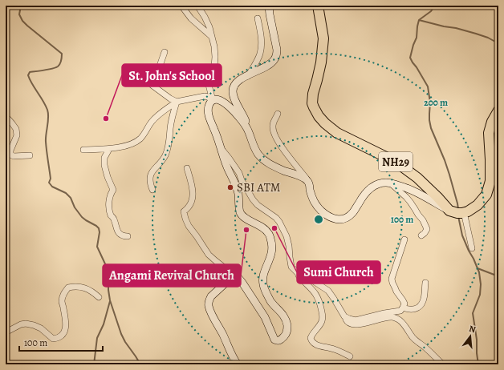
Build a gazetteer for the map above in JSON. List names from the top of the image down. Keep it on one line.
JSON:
{"streets":{"highway":["NH29"]},"places":["St. John's School","SBI ATM","Sumi Church","Angami Revival Church"],"scale_bar":"100 m","north":"top","rings":["200 m","100 m"]}
